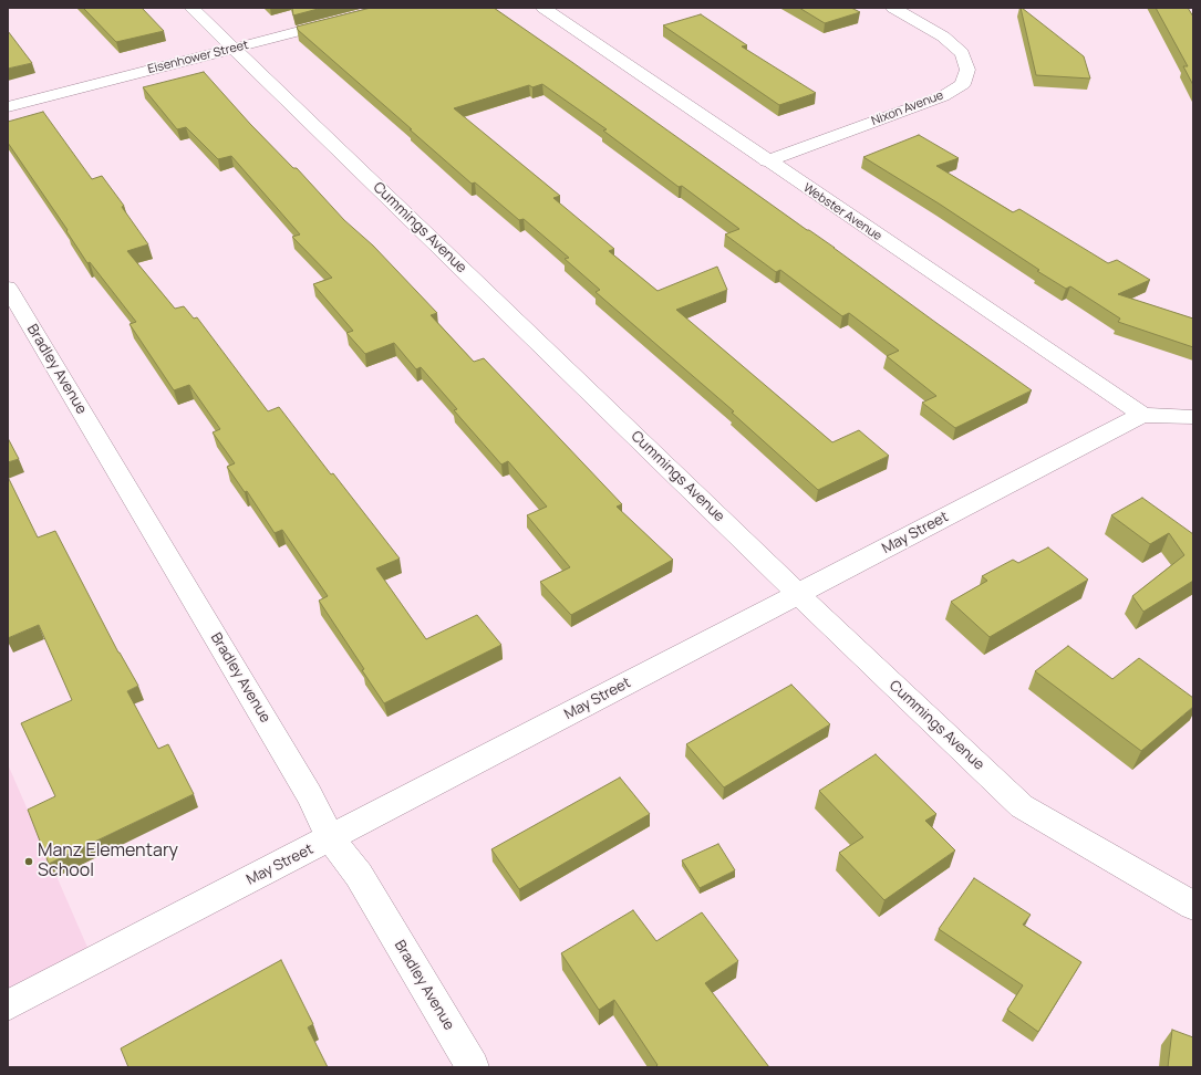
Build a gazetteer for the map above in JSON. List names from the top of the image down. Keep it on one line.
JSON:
{"streets":{"street":["Eisenhower Street","Nixon Avenue","Webster Avenue","Cummings Avenue","Bradley Avenue","May Street"]},"crossings":[["Eisenhower Street","Cummings Avenue"],["Nixon Avenue","Webster Avenue"],["Webster Avenue","May Street"],["Cummings Avenue","May Street"],["Bradley Avenue","May Street"]],"places":["Manz Elementary School"]}
